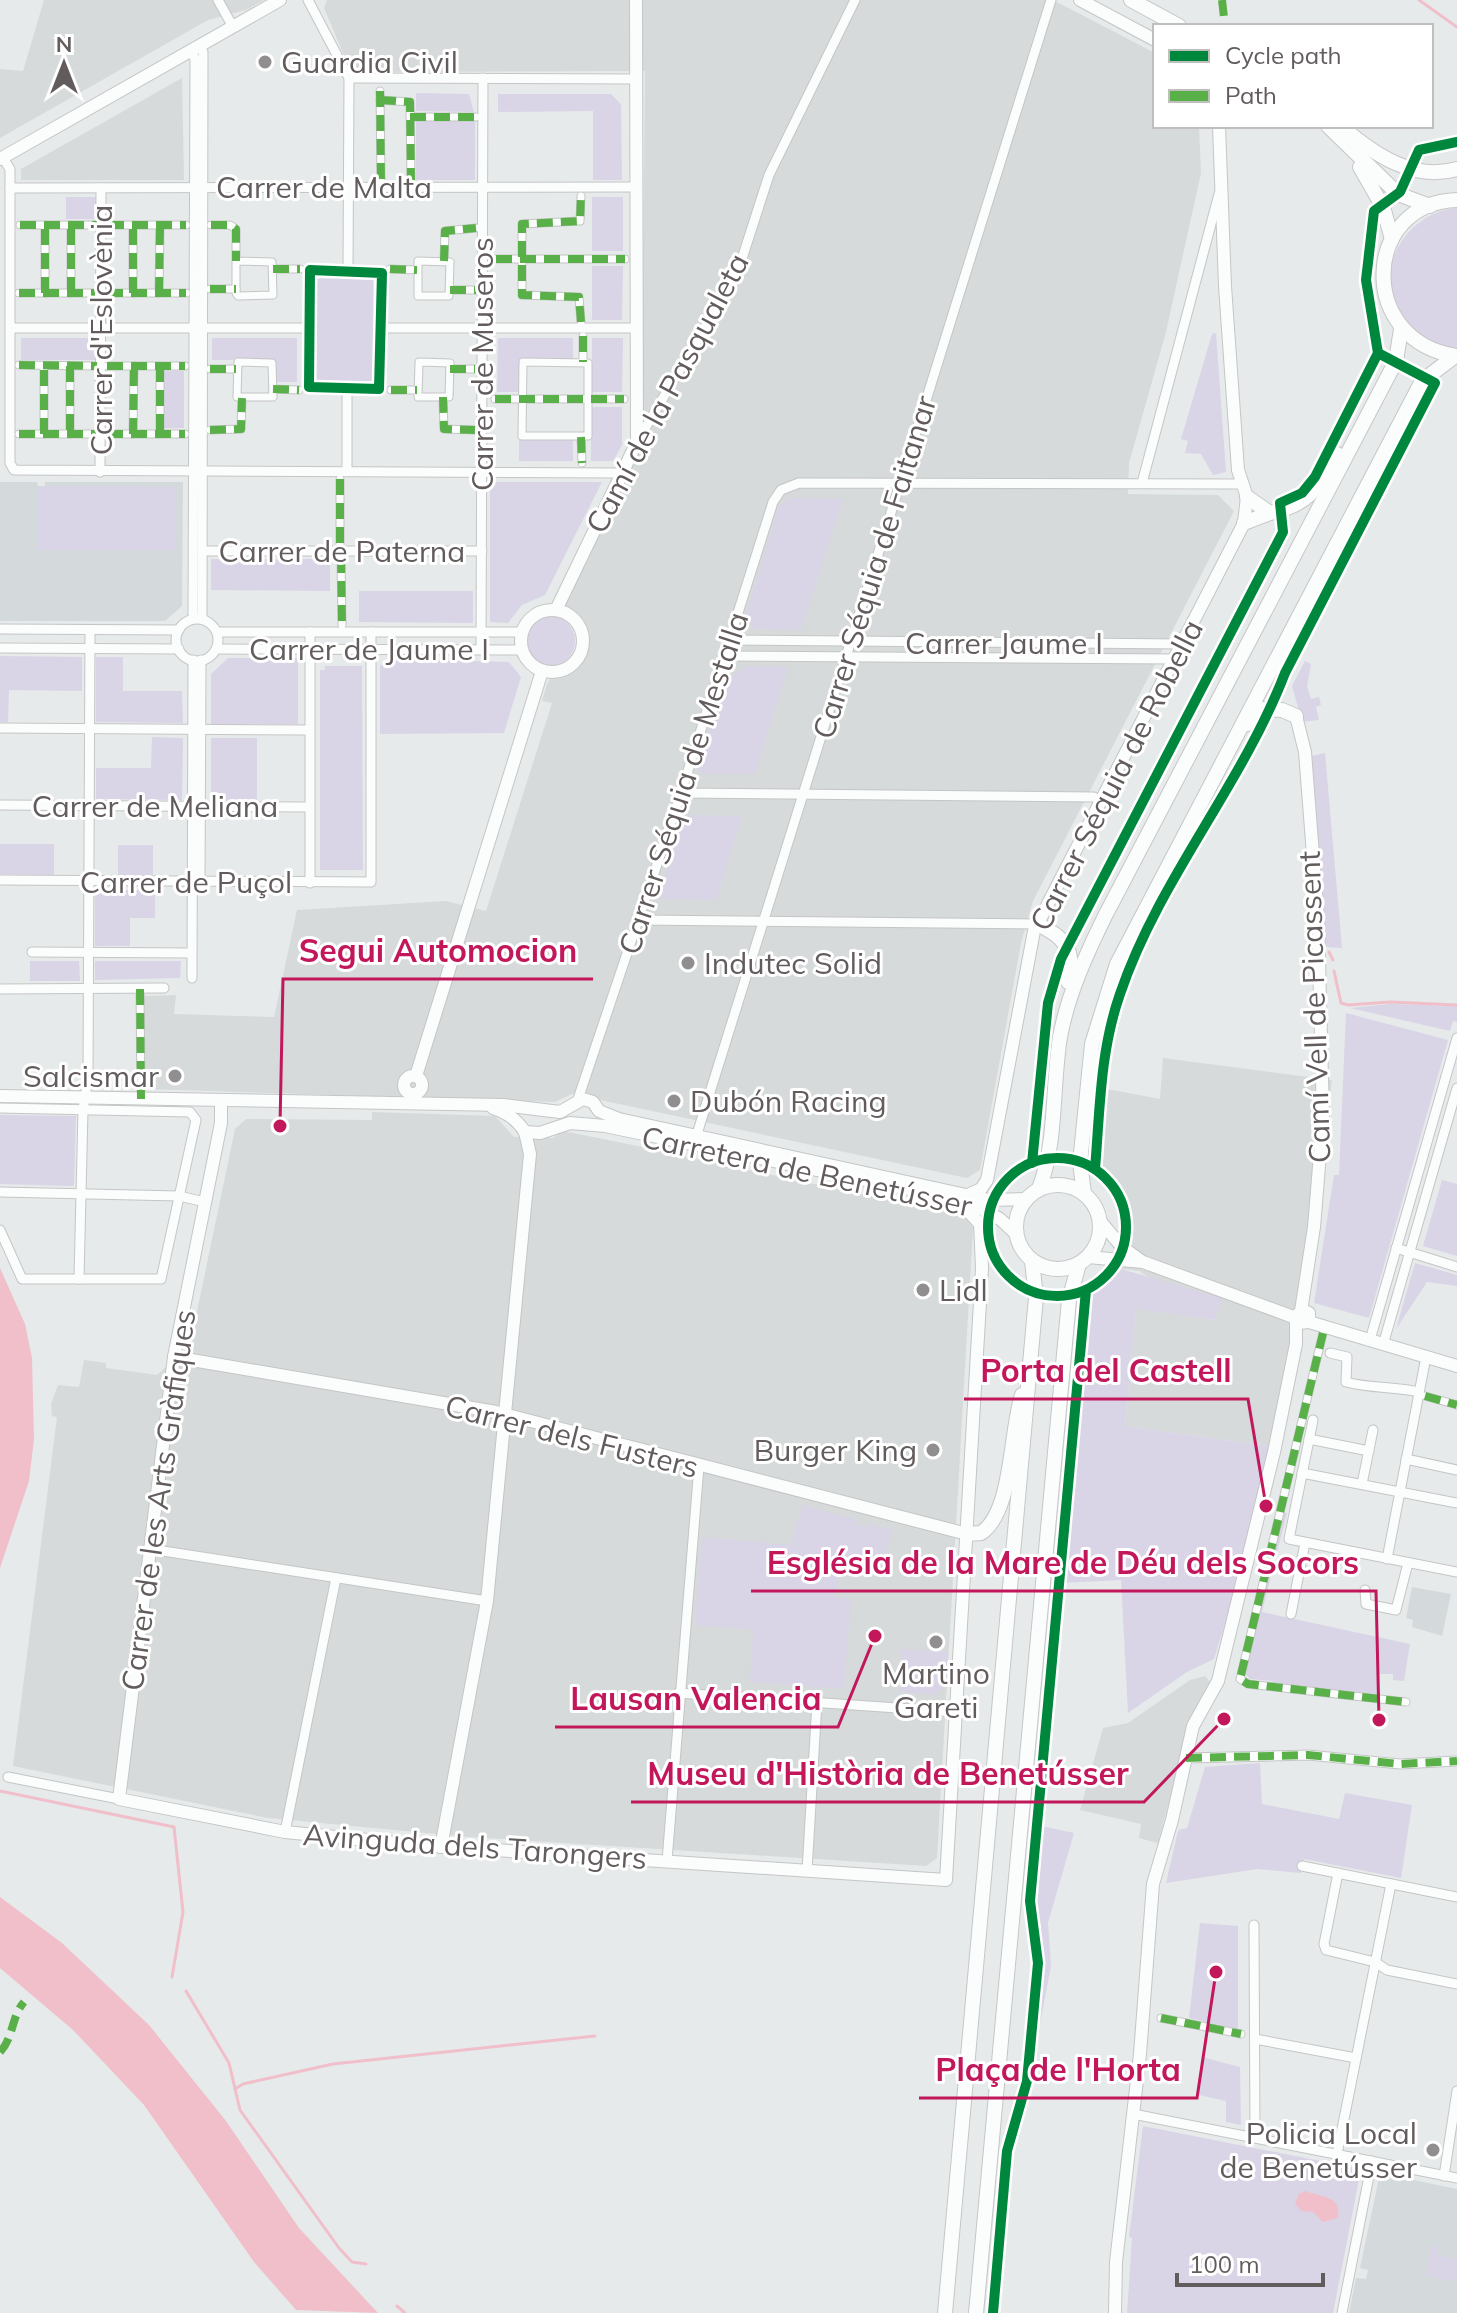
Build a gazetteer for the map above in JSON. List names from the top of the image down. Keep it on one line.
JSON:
{"streets":{"street":["Carrer de Malta","Carrer d'Eslovènia","Carrer de Museros","Camí de la Pasqualeta","Carrer de Paterna","Carrer Séquia de Faitanar","Carrer Jaume I","Carrer de Jaume I","Carrer Séquia de Robella","Carrer Séquia de Mestalla","Carrer de Meliana","Carrer de Puçol","Camí Vell de Picassent","Carretera de Benetússer","Carrer dels Fusters","Carrer de les Arts Gràfiques","Avinguda dels Tarongers"]},"crossings":[["Carrer de Malta","Carrer d'Eslovènia"],["Carrer de Malta","Carrer de Museros"],["Carrer de Museros","Carrer de Paterna"],["Carrer de Museros","Carrer de Jaume I"],["Camí de la Pasqualeta","Carrer de Jaume I"],["Carrer Séquia de Faitanar","Carrer Jaume I"],["Carrer Séquia de Faitanar","Carrer Séquia de Mestalla"],["Carrer Séquia de Faitanar","Carretera de Benetússer"],["Carrer Jaume I","Carrer Séquia de Robella"],["Carrer Jaume I","Carrer Séquia de Mestalla"],["Carrer de Jaume I","Carrer de Puçol"],["Carrer Séquia de Robella","Carretera de Benetússer"],["Carrer Séquia de Mestalla","Carretera de Benetússer"],["Carretera de Benetússer","Carrer de les Arts Gràfiques"],["Carrer dels Fusters","Carrer de les Arts Gràfiques"],["Carrer de les Arts Gràfiques","Avinguda dels Tarongers"]],"places":["Guardia Civil","Indutec Solid","Salcismar","Dubón Racing","Segui Automocion","Lidl","Burger King","Porta del Castell","Lausan Valencia","Martino Gareti","Museu d'Història de Benetússer","Església de la Mare de Déu dels Socors","Plaça de l'Horta","Policia Local de Benetússer"],"legend":["Cycle path","Path"],"scale_bar":"100 m","north":"top"}
